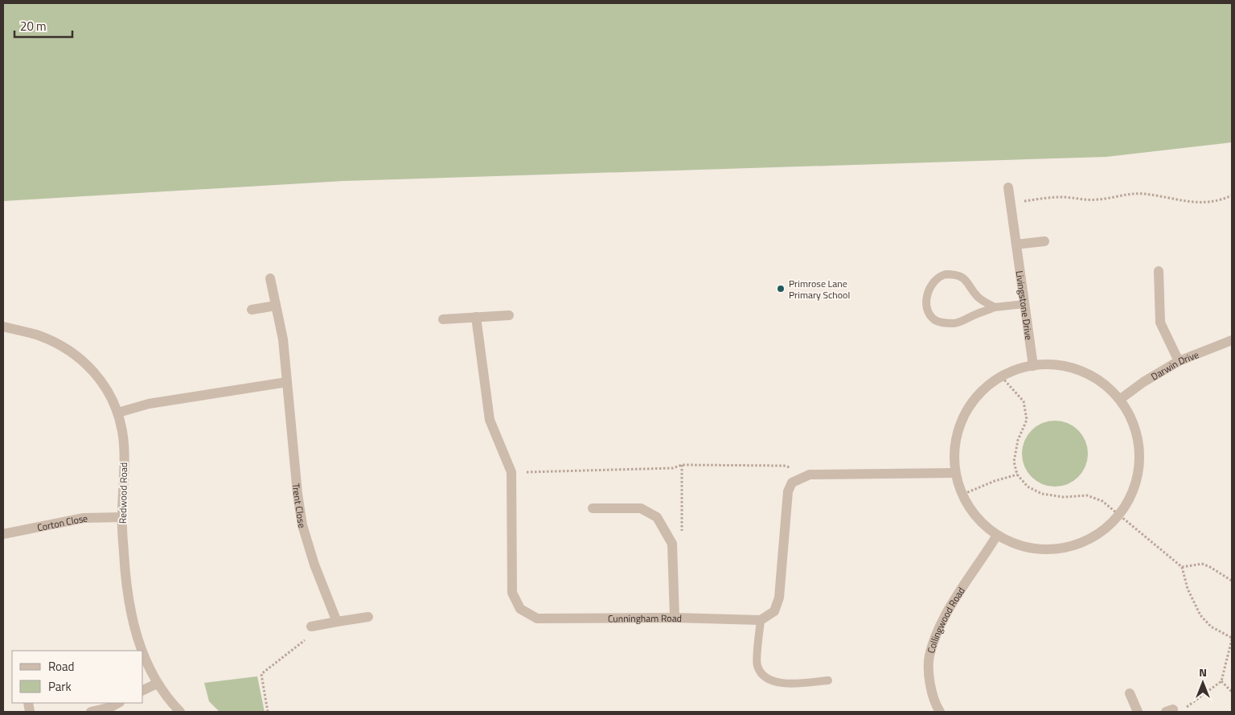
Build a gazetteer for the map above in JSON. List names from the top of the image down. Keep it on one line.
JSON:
{"streets":{"street":["Livingstone Drive","Darwin Drive","Redwood Road","Trent Close","Corton Close","Cunningham Road","Collingwood Road"]},"crossings":[["Redwood Road","Corton Close"]],"places":["Primrose Lane Primary School"],"legend":["Road","Park"],"scale_bar":"20 m","north":"top"}
